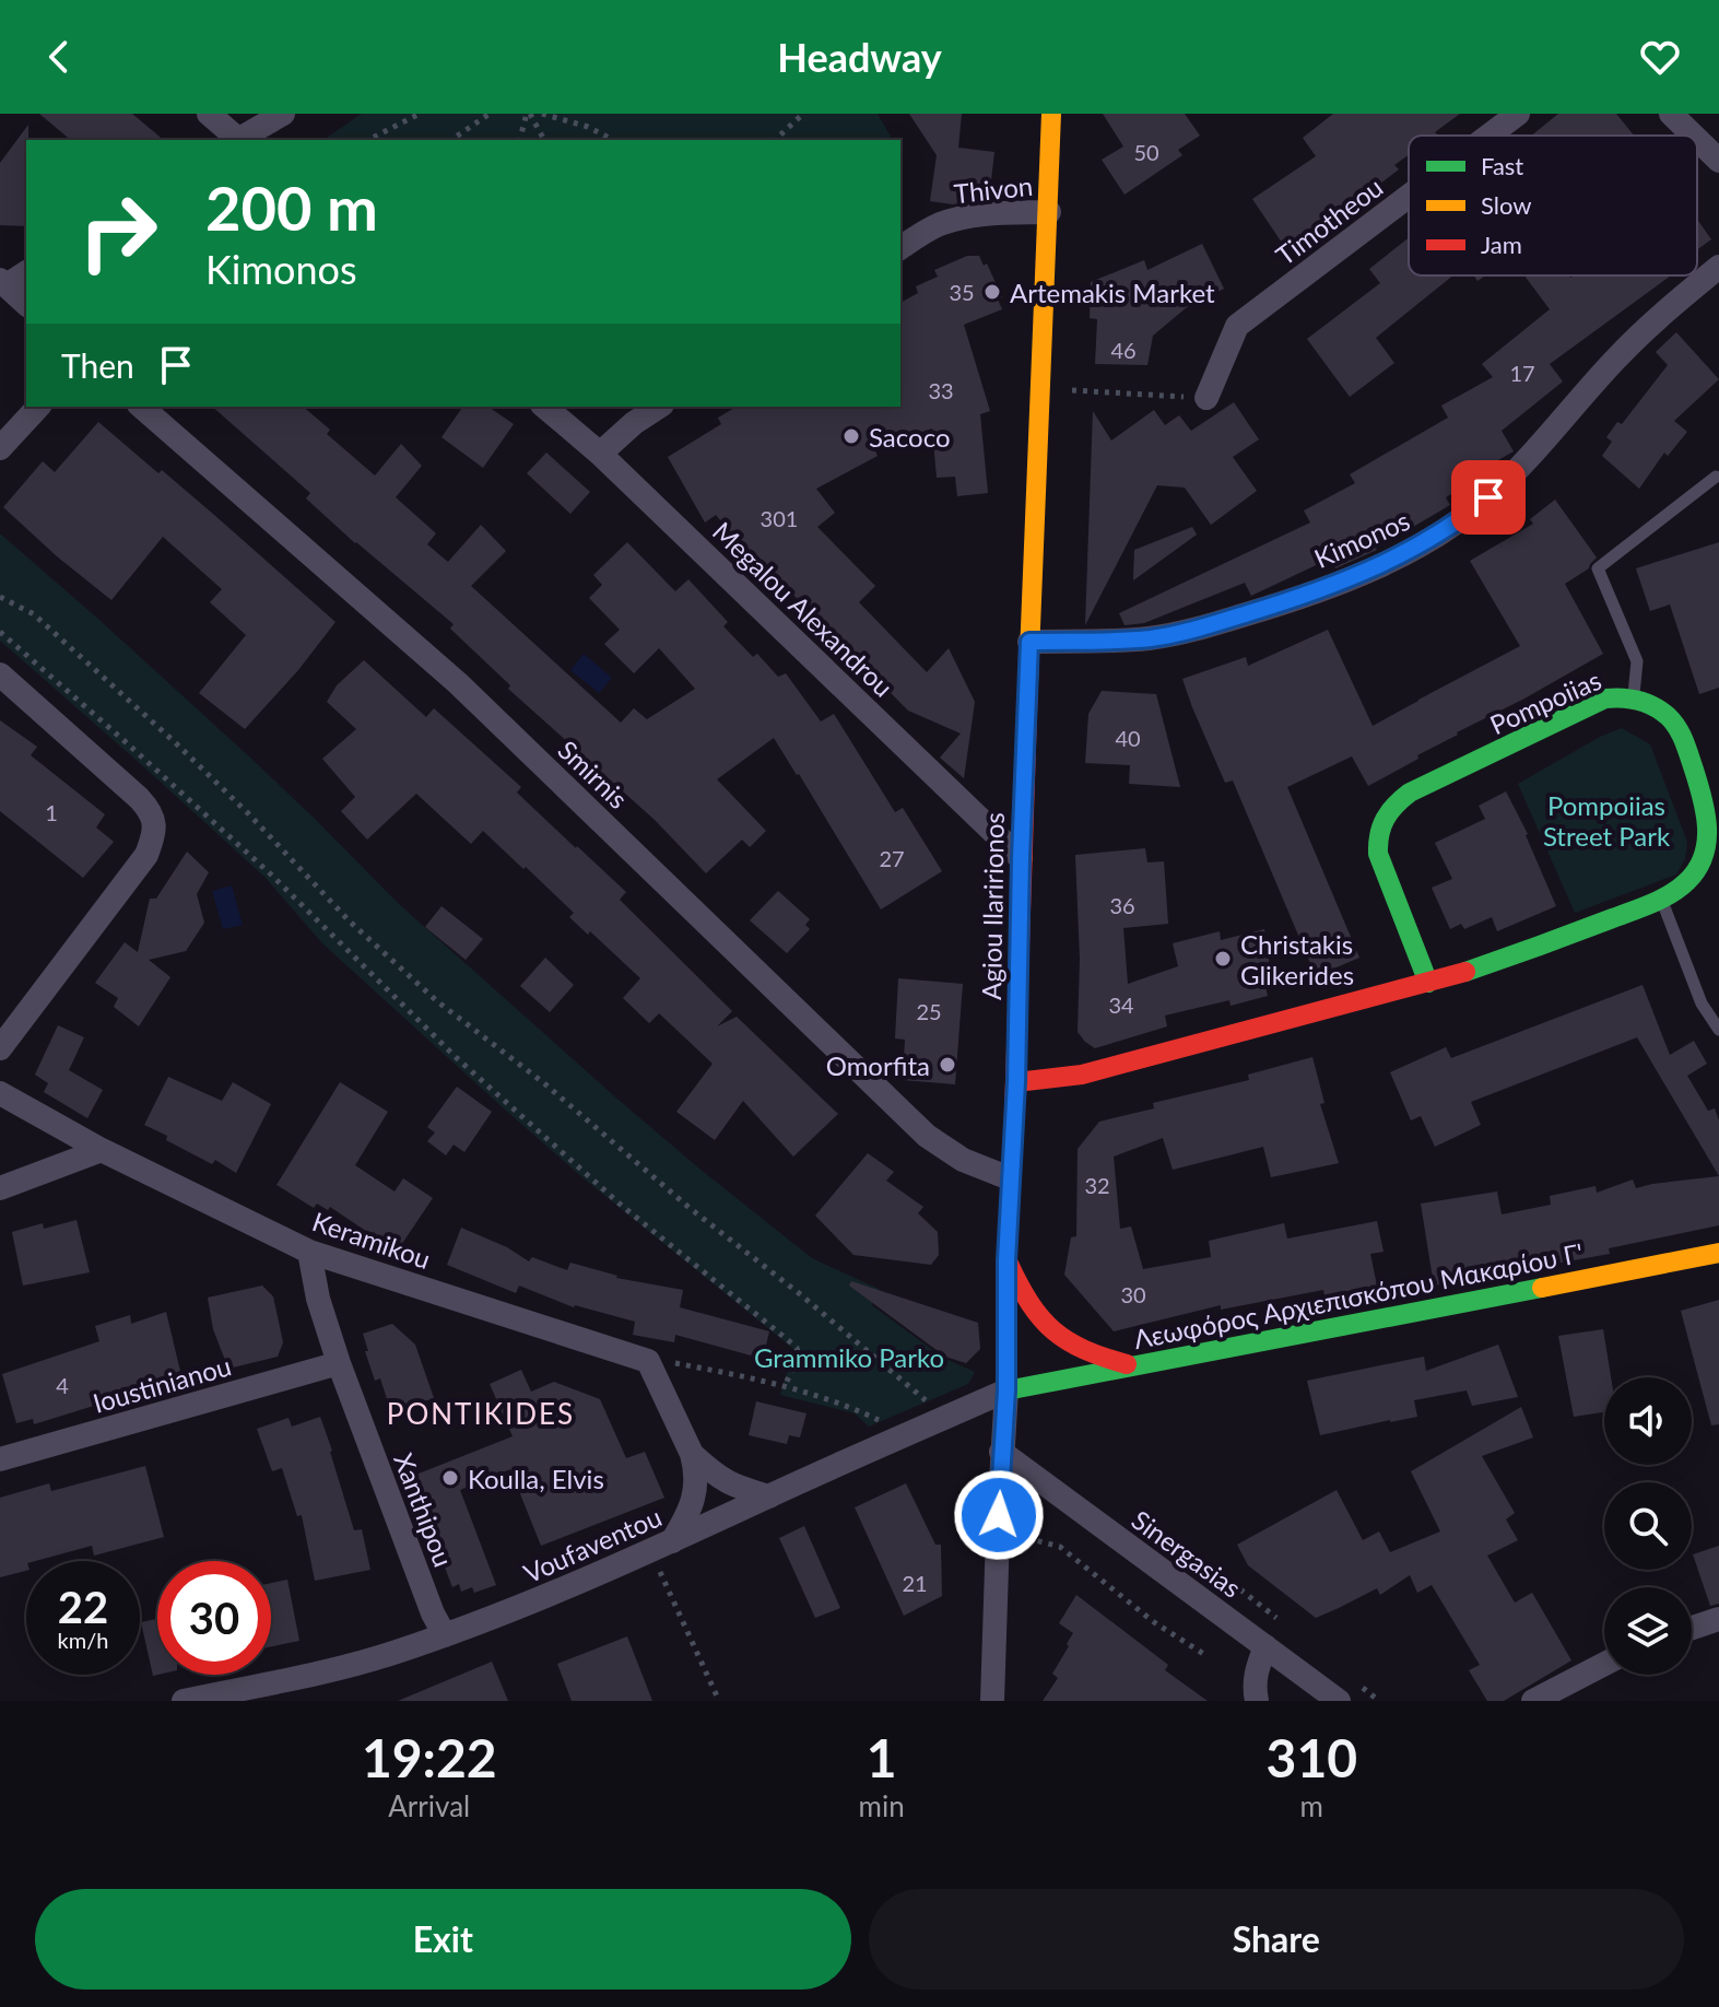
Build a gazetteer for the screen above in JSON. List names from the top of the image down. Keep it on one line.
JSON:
{"streets":{"street":["Thivon","Timotheou","Kimonos","Megalou Alexandrou","Pompoiias","Smirnis","Agiou Ilaririonos","Keramikou","Λεωφόρος Αρχιεπισκόπου Μακαρίου Γ'","Ioustinianou","Xanthipou","Voufaventou","Sinergasias"]},"crossings":[["Thivon","Agiou Ilaririonos"],["Kimonos","Agiou Ilaririonos"],["Megalou Alexandrou","Agiou Ilaririonos"],["Pompoiias","Agiou Ilaririonos"],["Smirnis","Agiou Ilaririonos"],["Agiou Ilaririonos","Λεωφόρος Αρχιεπισκόπου Μακαρίου Γ'"],["Agiou Ilaririonos","Voufaventou"],["Agiou Ilaririonos","Sinergasias"],["Keramikou","Xanthipou"],["Λεωφόρος Αρχιεπισκόπου Μακαρίου Γ'","Voufaventou"],["Ioustinianou","Xanthipou"],["Xanthipou","Voufaventou"]],"districts":["PONTIKIDES"],"parks":["Pompoiias Street Park","Grammiko Parko"],"places":["Artemakis Market","Sacoco","Christakis Glikerides","Omorfita","Koulla, Elvis"],"house_numbers":["50","35","46","17","33","301","40","1","27","36","34","25","32","30","4","21"],"legend":["Fast","Slow","Jam"],"page":{"header":"Headway","turn":["200 m","Kimonos"],"then":"Then","speed":"22 km/h","limit":"30","eta":["19:22","Arrival","1","min","310","m"],"buttons":["Exit","Share"]}}
